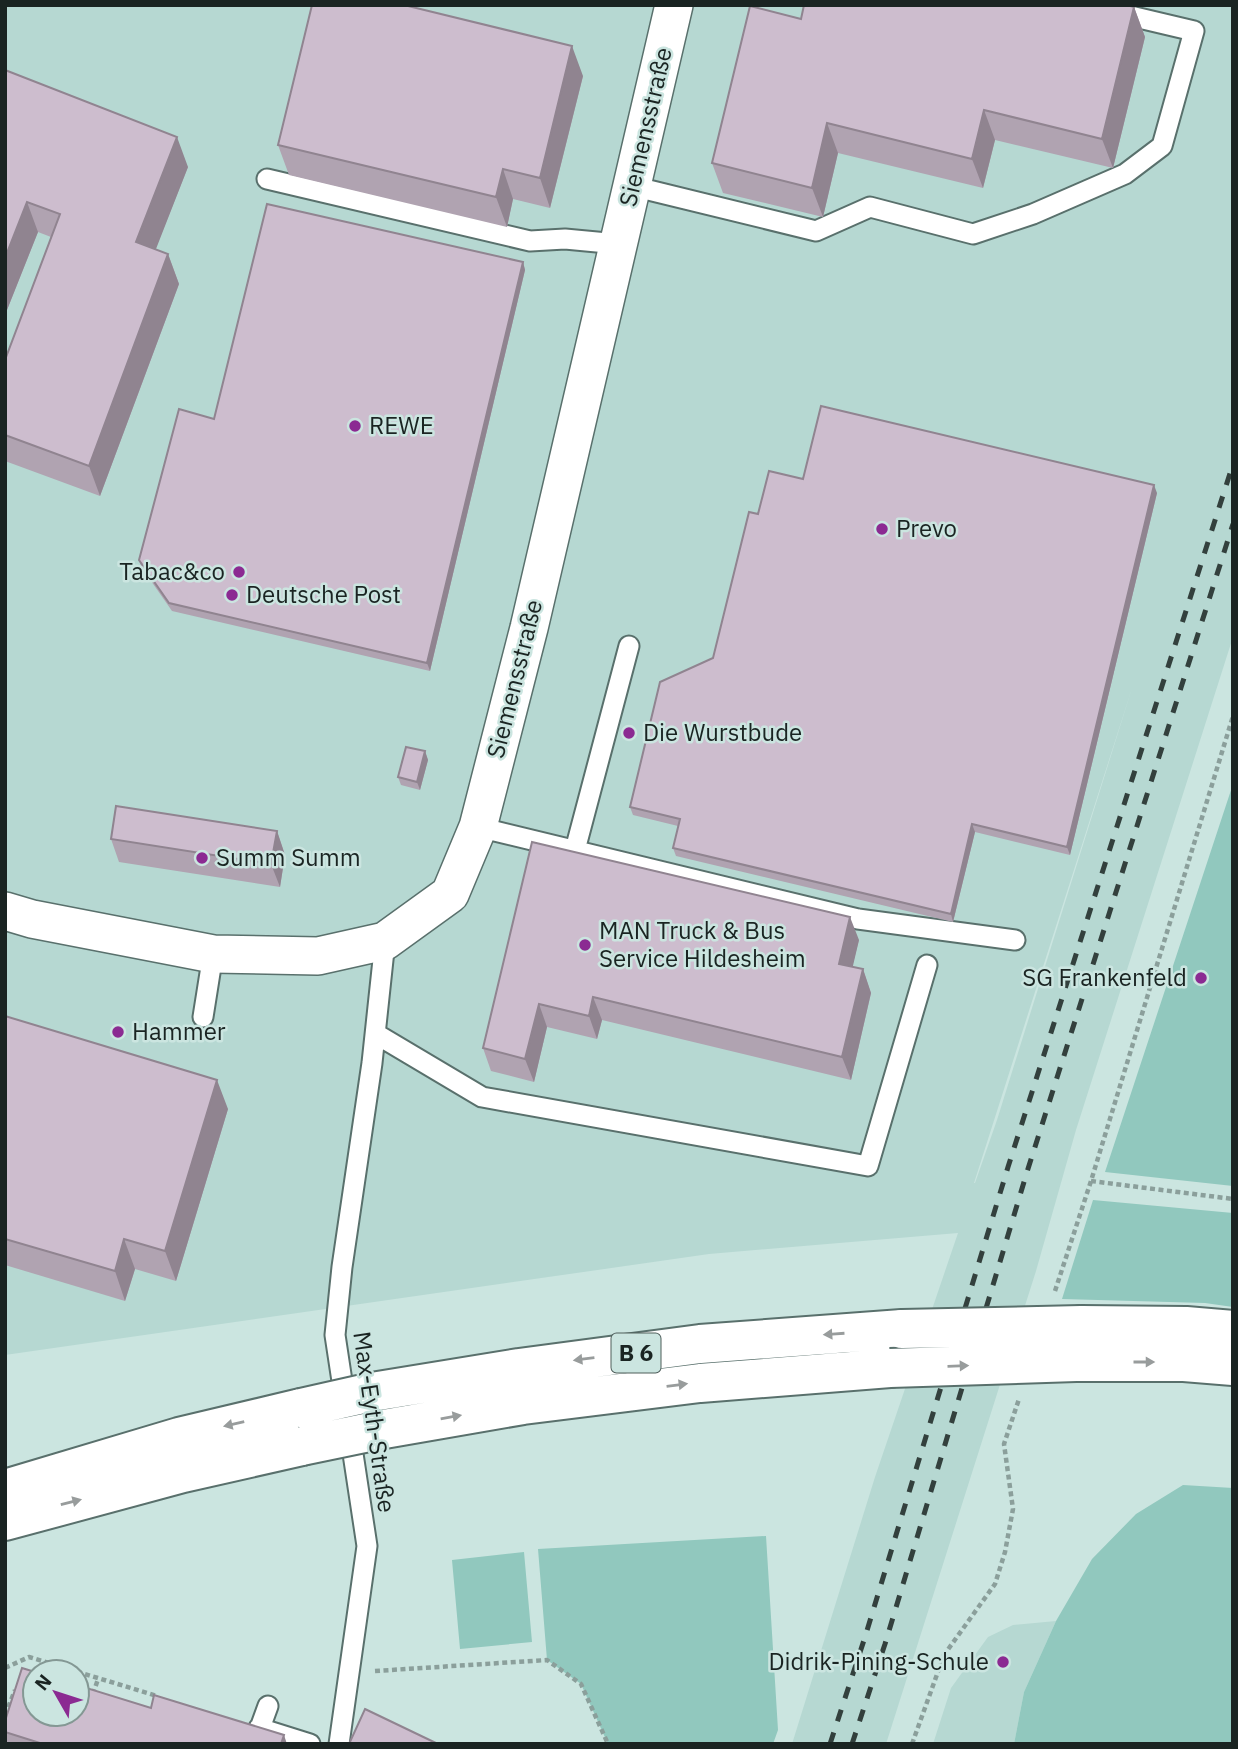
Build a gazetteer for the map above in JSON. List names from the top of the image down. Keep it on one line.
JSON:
{"streets":{"highway":["B 6"],"street":["Siemensstraße"],"lane":["Max-Eyth-Straße"]},"crossings":[["Siemensstraße","Max-Eyth-Straße"]],"places":["REWE","Prevo","Tabac&co","Deutsche Post","Die Wurstbude","Summ Summ","MAN Truck & Bus Service Hildesheim","SG Frankenfeld","Hammer","Didrik-Pining-Schule"],"north":"top left"}
